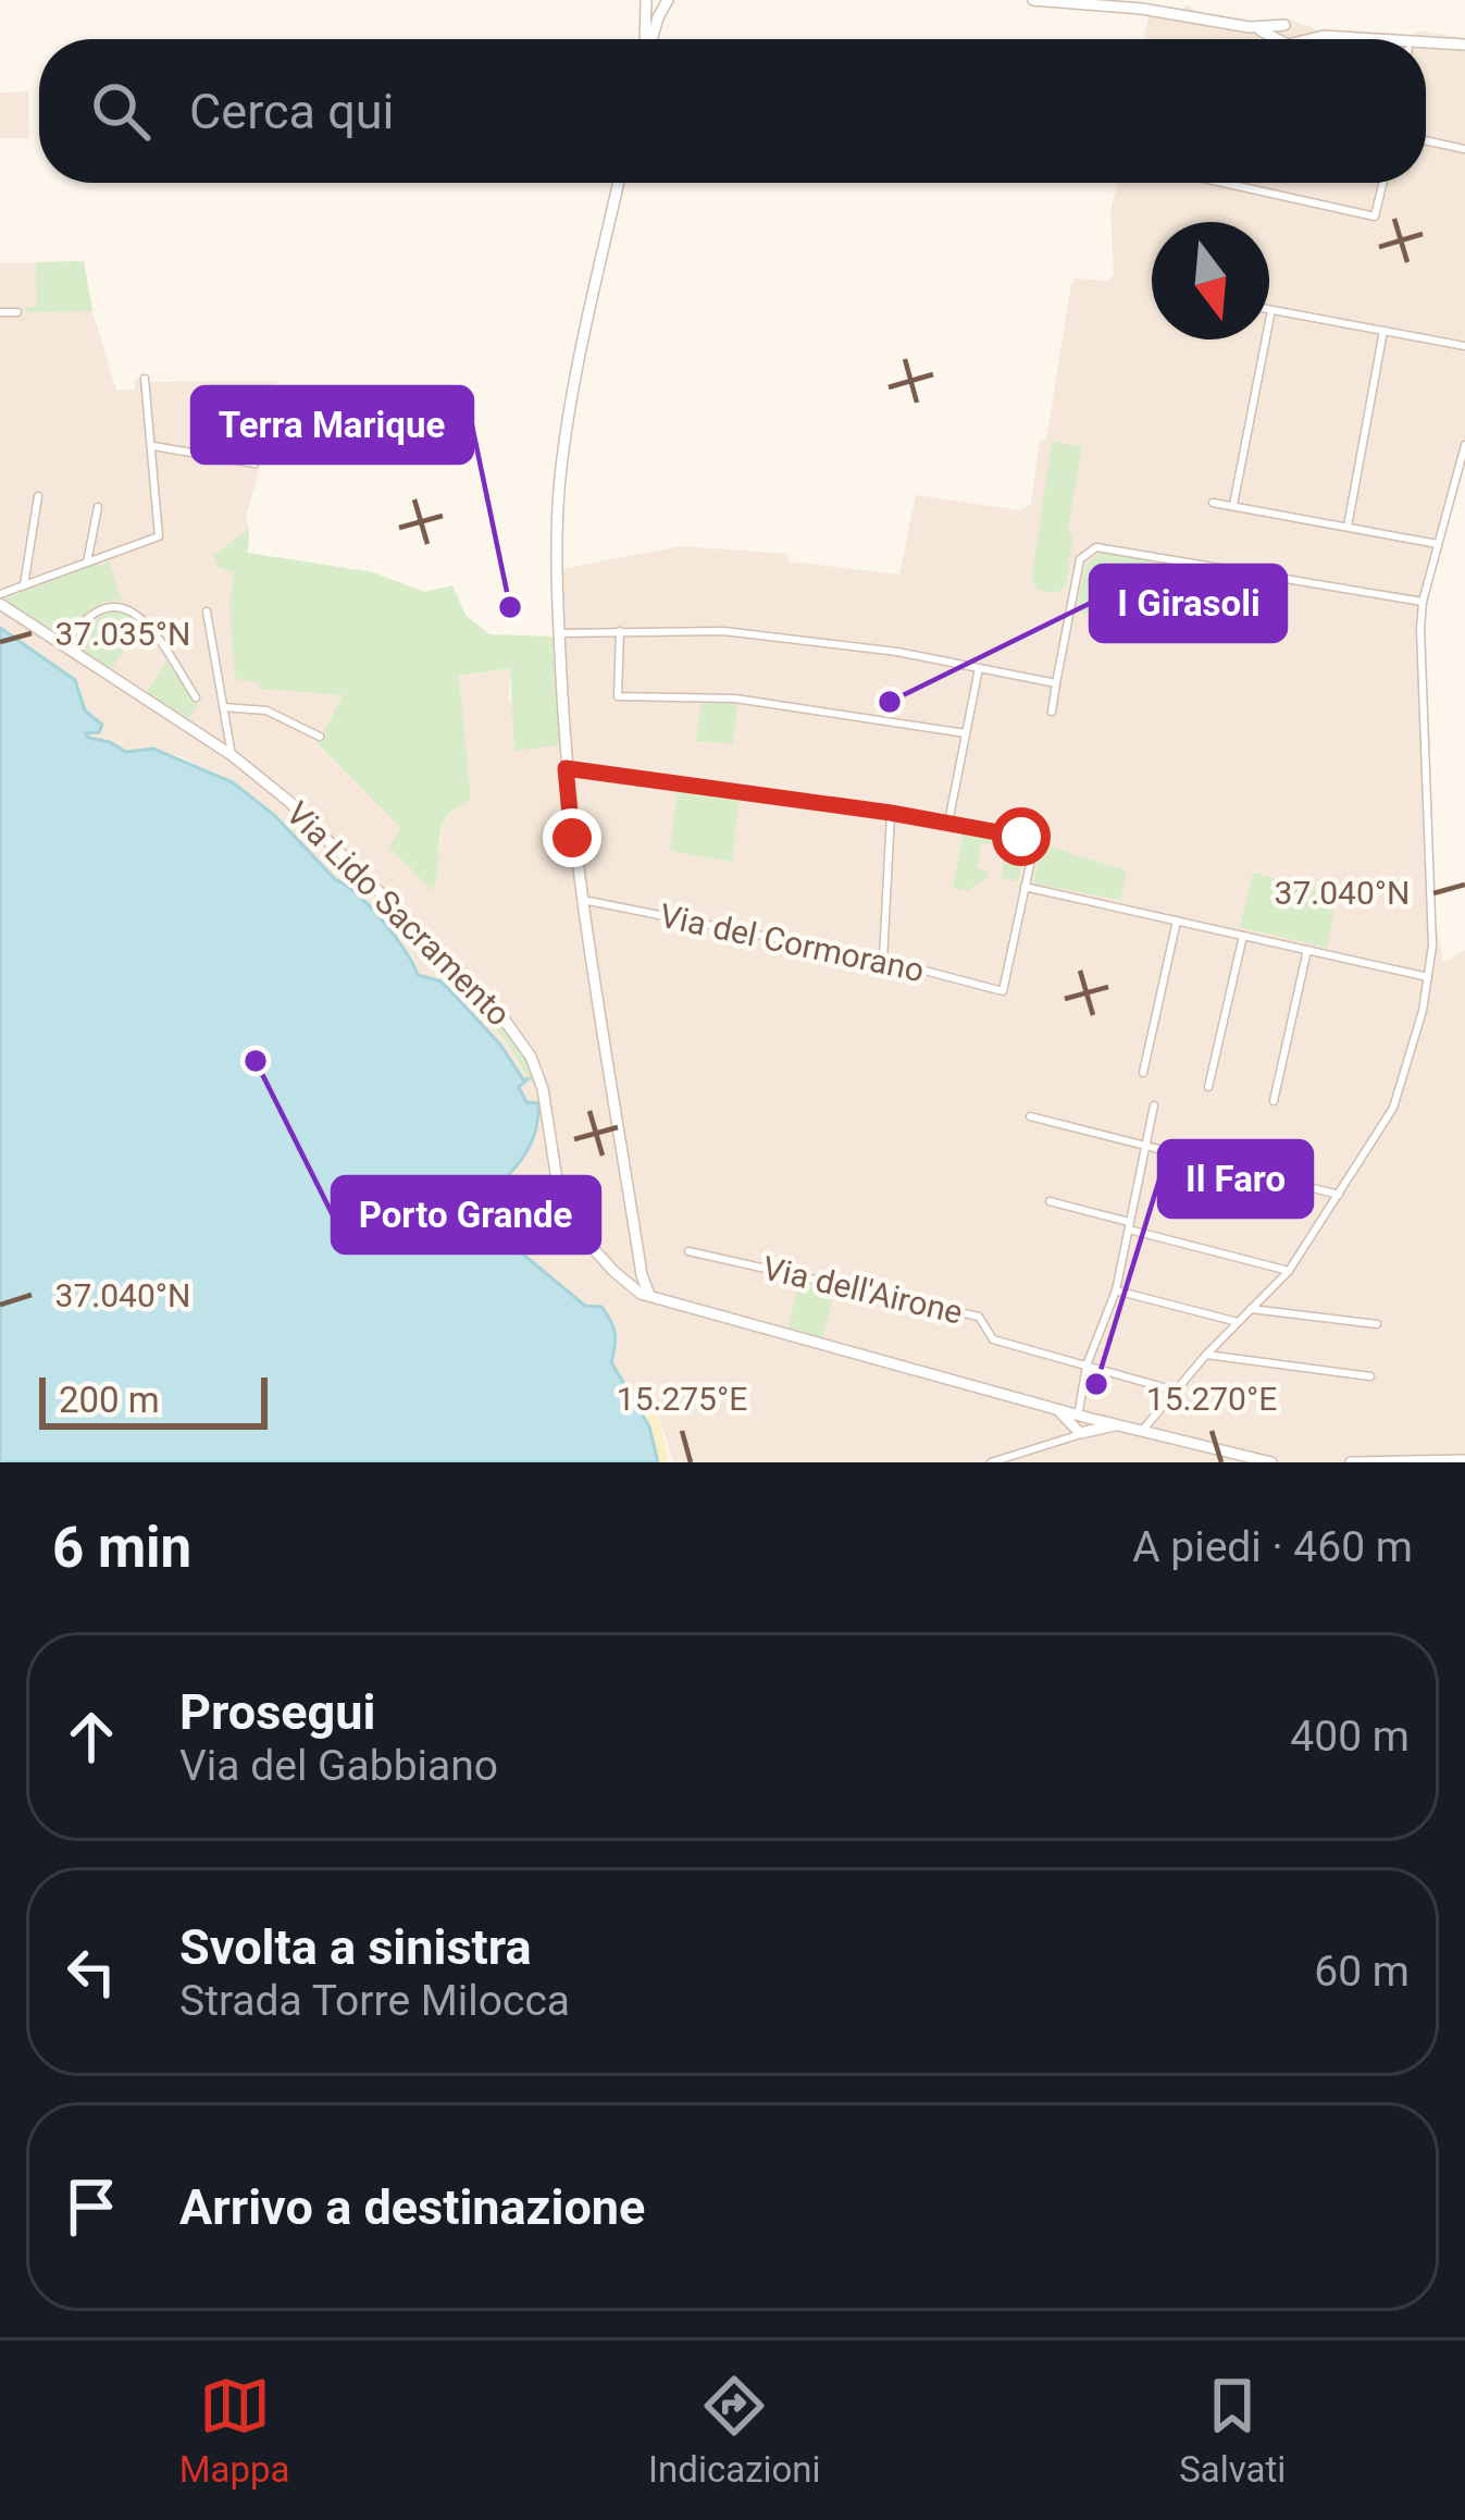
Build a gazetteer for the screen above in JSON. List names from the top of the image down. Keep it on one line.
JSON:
{"streets":{"street":["Via Lido Sacramento","Via del Cormorano","Via dell'Airone"]},"places":["Terra Marique","I Girasoli","Porto Grande","Il Faro"],"scale_bar":"200 m","north":"bottom","page":{"search":"Cerca qui","scale":"200 m","heading":["6 min","A piedi · 460 m"],"list":[["Prosegui","Via del Gabbiano","400 m"],["Svolta a sinistra","Strada Torre Milocca","60 m"],"Arrivo a destinazione"],"nav":["Mappa","Indicazioni","Salvati"]},"coordinates":["37.035°N","37.040°N","15.270°E","15.275°E"]}
